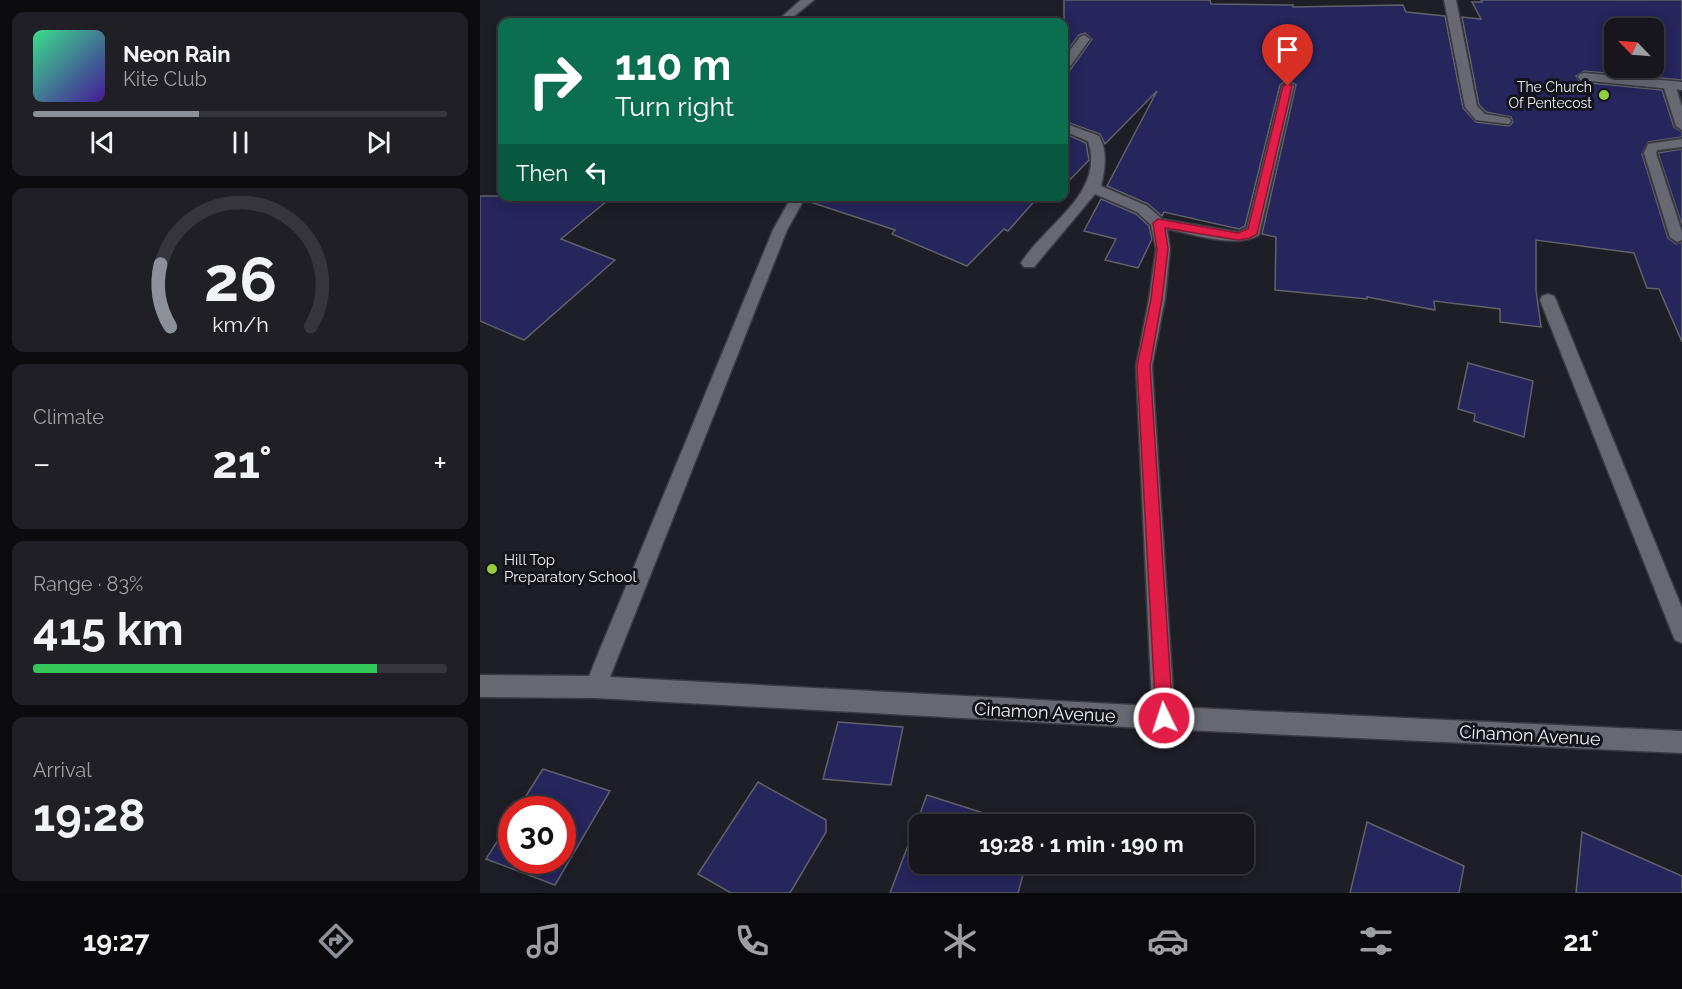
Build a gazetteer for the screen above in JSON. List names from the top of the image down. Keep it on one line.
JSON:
{"streets":{"street":["Cinamon Avenue"]},"places":["The Church Of Pentecost","Hill Top Preparatory School"],"north":"top left","page":{"turn":["110 m","Turn right"],"song":["Neon Rain","Kite Club"],"then":"Then","tile":["Climate",["Range · 83%","415 km"],["Arrival","19:28"]],"heat":["−","21°","+"],"limit":"30","trip":"19:28 · 1 min · 190 m","tabs":["19:27","21°"],"gauge":["26","km/h"]}}
